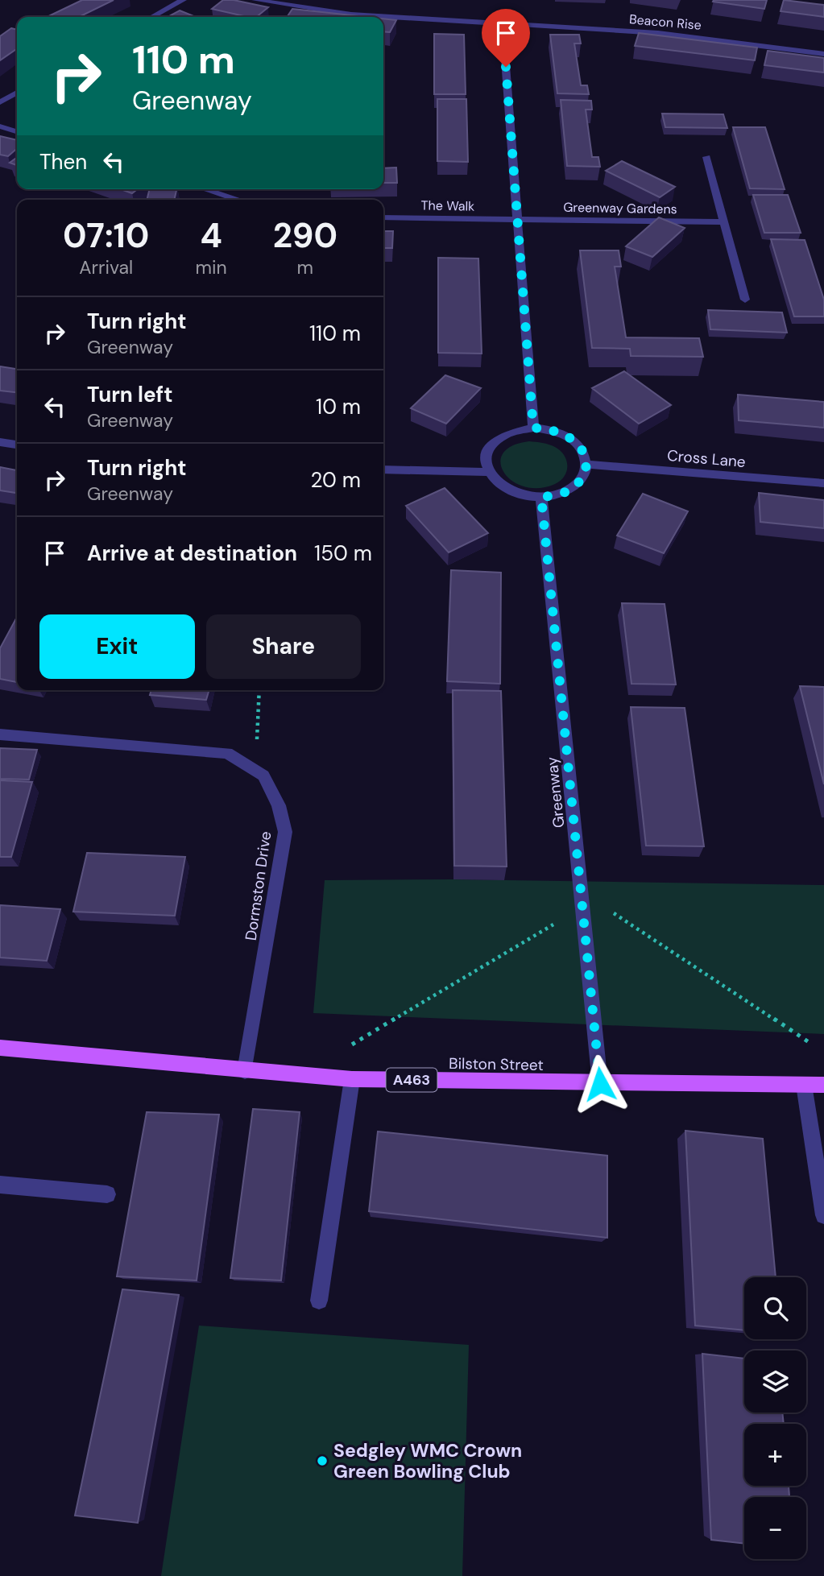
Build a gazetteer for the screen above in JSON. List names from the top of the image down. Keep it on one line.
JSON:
{"streets":{"main road":["Bilston Street","A463"],"street":["Beacon Rise","The Walk","Greenway Gardens","Cross Lane","Greenway","Dormston Drive"]},"crossings":[["The Walk","Greenway Gardens"],["Cross Lane","Greenway"],["Greenway","Bilston Street"],["Dormston Drive","Bilston Street"]],"places":["Sedgley WMC Crown Green Bowling Club"],"page":{"turn":["110 m","Greenway"],"then":"Then","eta":["07:10","Arrival","4","min","290","m"],"list":[{"name":"Turn right","note":"Greenway","value":"110 m"},{"name":"Turn left","note":"Greenway","value":"10 m"},{"name":"Turn right","note":"Greenway","value":"20 m"},{"name":"Arrive at destination","value":"150 m"}],"buttons":["Exit","Share"],"map_buttons":["+","−"]}}
